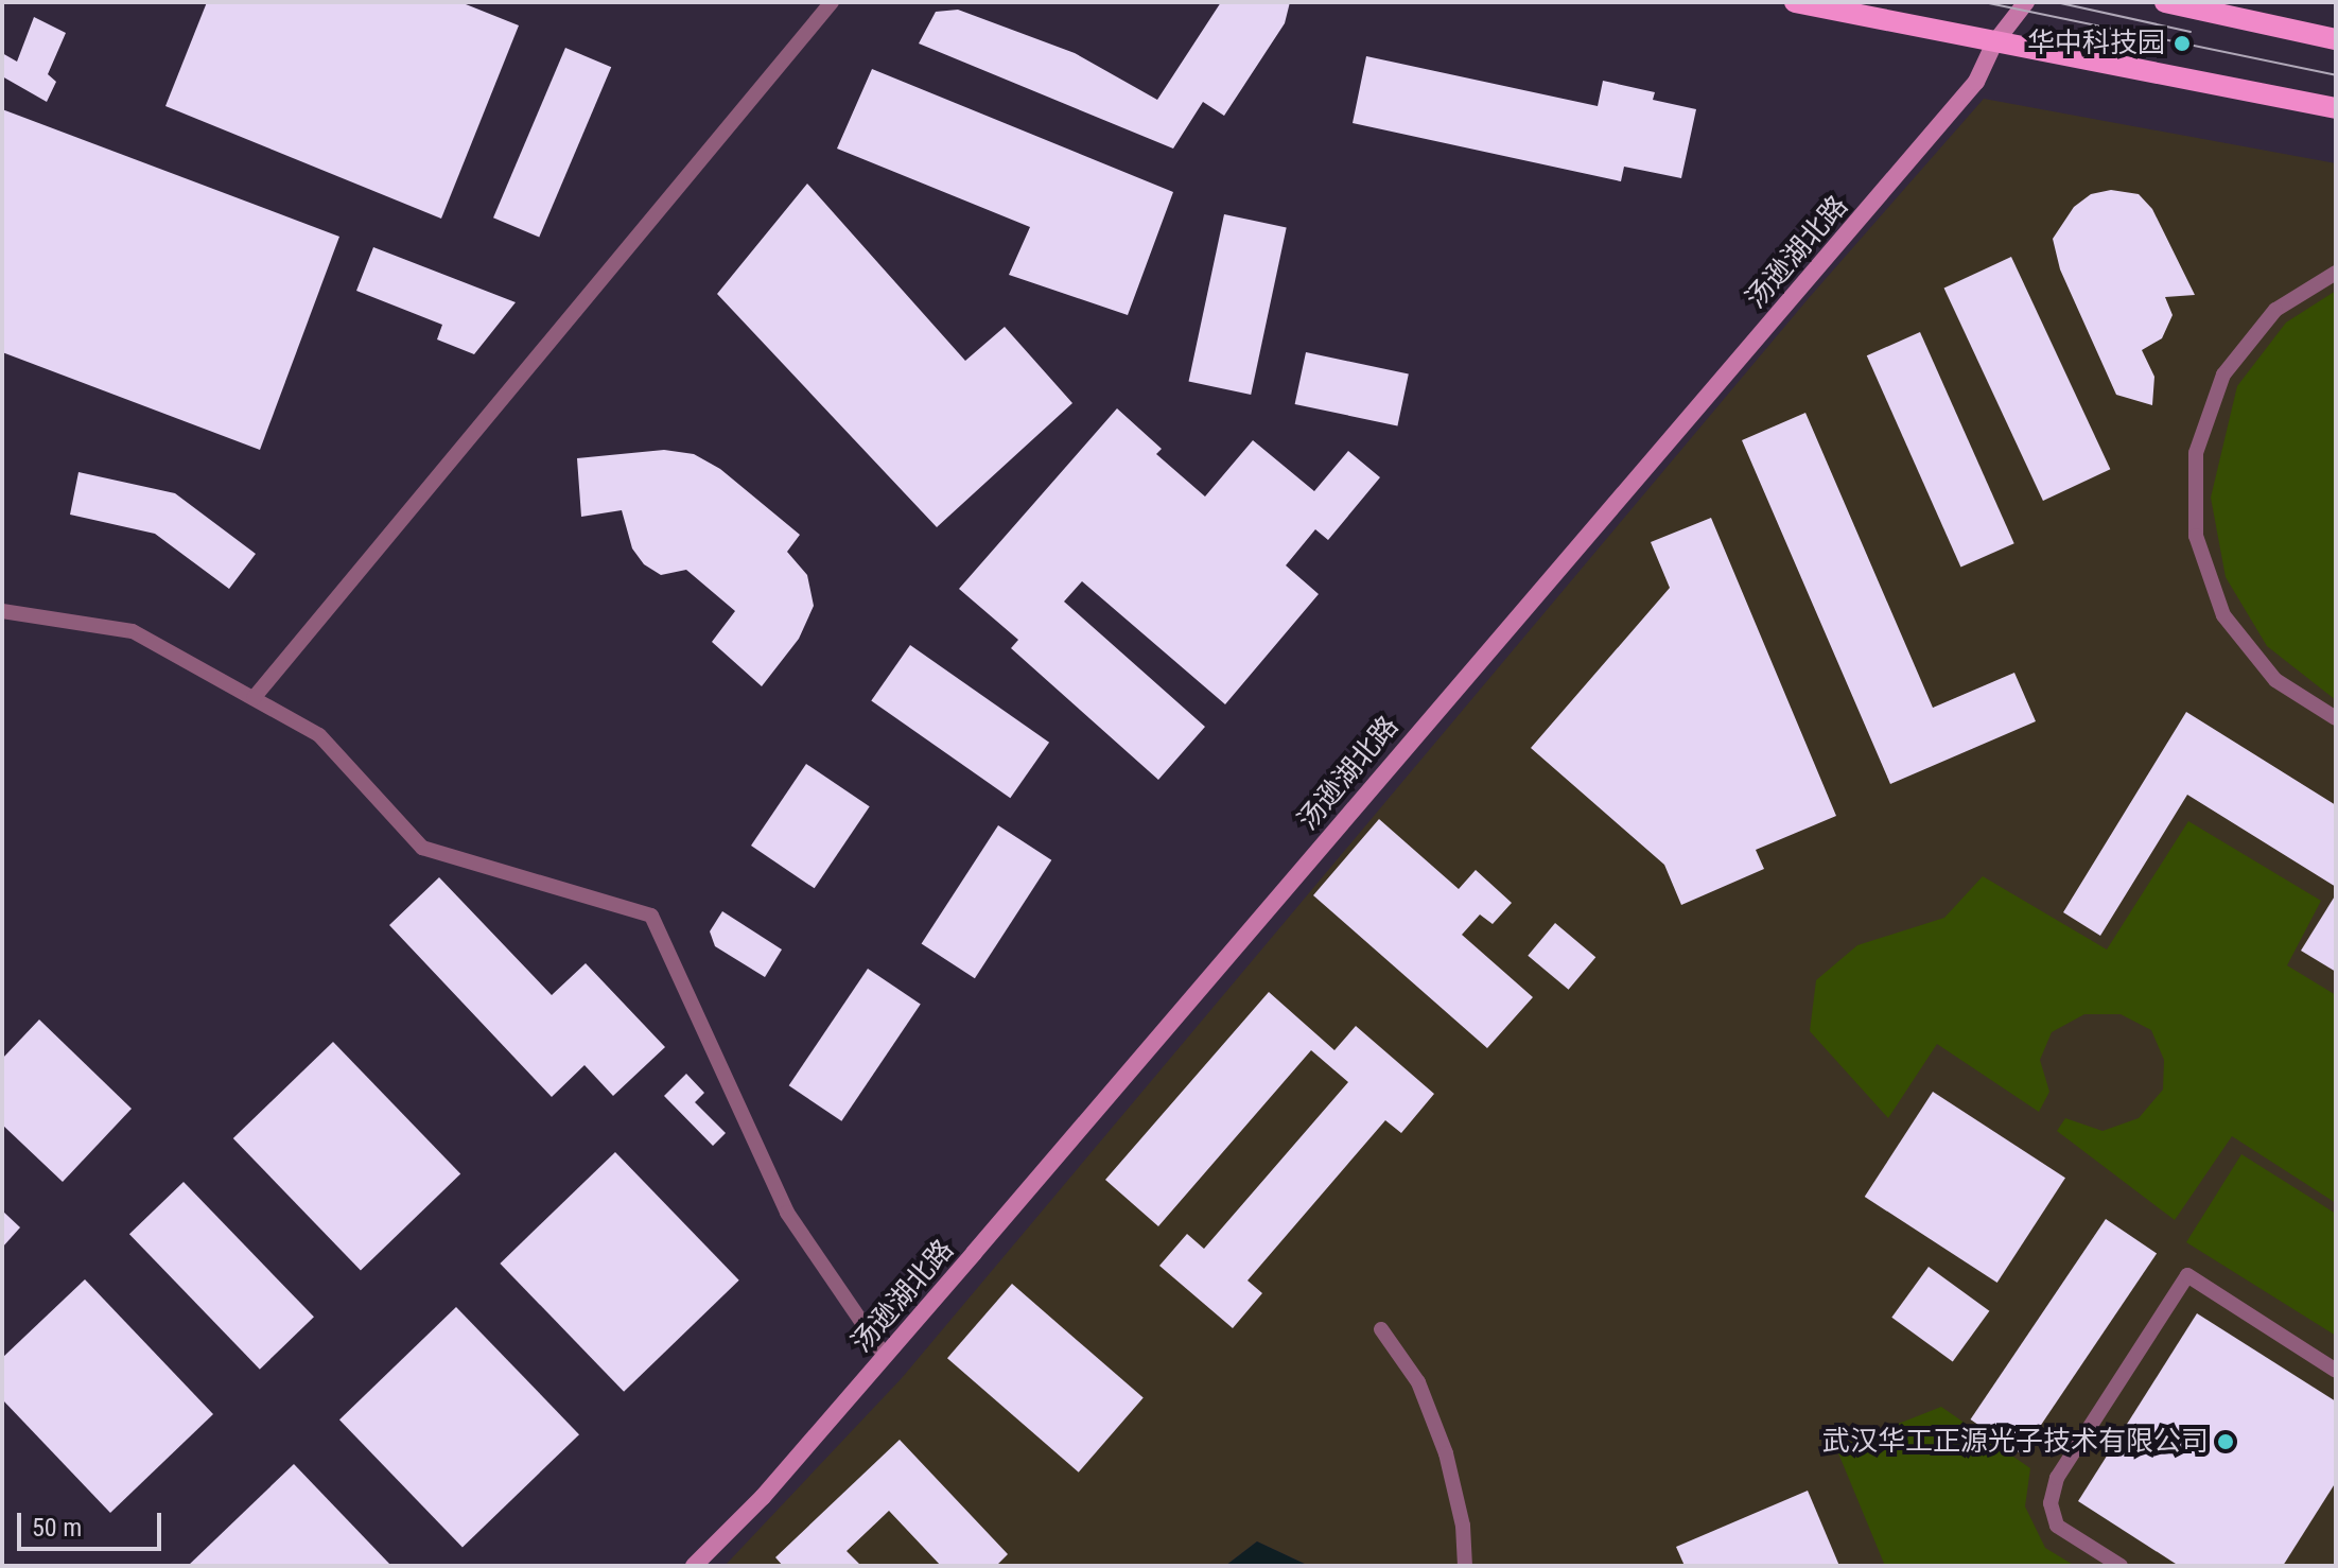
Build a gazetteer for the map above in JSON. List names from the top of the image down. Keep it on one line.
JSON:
{"streets":{"main road":["汤逊湖北路"]},"places":["华中科技园","武汉华工正源光子技术有限公司"],"scale_bar":"50 m"}
